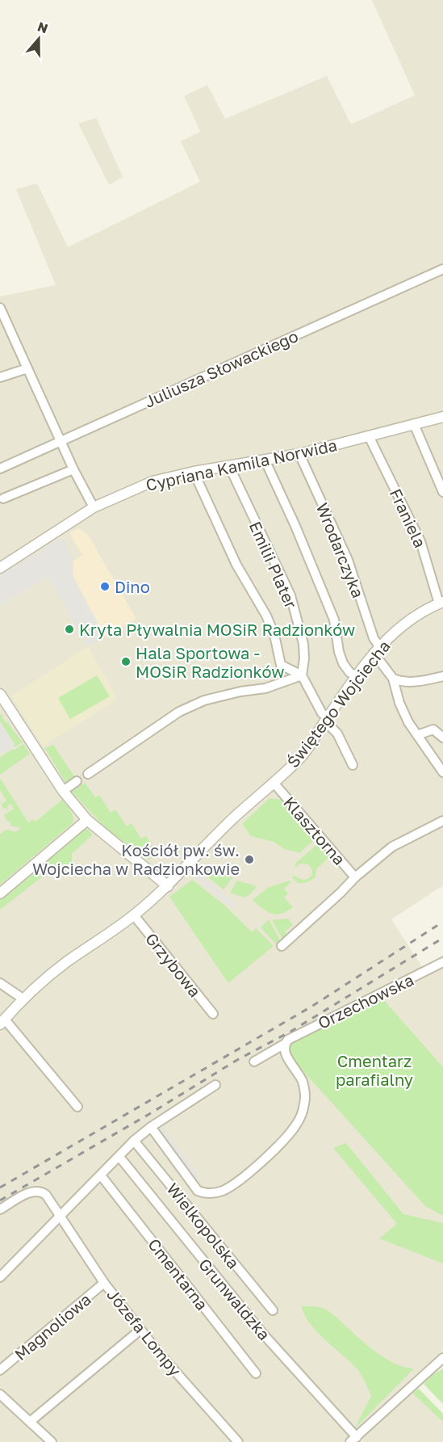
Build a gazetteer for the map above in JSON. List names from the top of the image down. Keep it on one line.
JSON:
{"streets":{"street":["Juliusza Słowackiego","Cypriana Kamila Norwida","Franiela","Wrodarczyka","Emilii Plater","Świętego Wojciecha","Klasztorna","Grzybowa","Orzechowska","Wielkopolska","Cmentarna","Grunwaldzka","Magnoliowa","Józefa Lompy"]},"crossings":[["Cypriana Kamila Norwida","Franiela"],["Cypriana Kamila Norwida","Wrodarczyka"],["Cypriana Kamila Norwida","Emilii Plater"],["Franiela","Świętego Wojciecha"],["Wrodarczyka","Świętego Wojciecha"],["Świętego Wojciecha","Klasztorna"],["Świętego Wojciecha","Grzybowa"],["Magnoliowa","Józefa Lompy"]],"parks":["Cmentarz parafialny"],"places":["Dino","Kryta Pływalnia MOSiR Radzionków","Hala Sportowa - MOSiR Radzionków","Kościół pw. św. Wojciecha w Radzionkowie"],"north":"top"}
